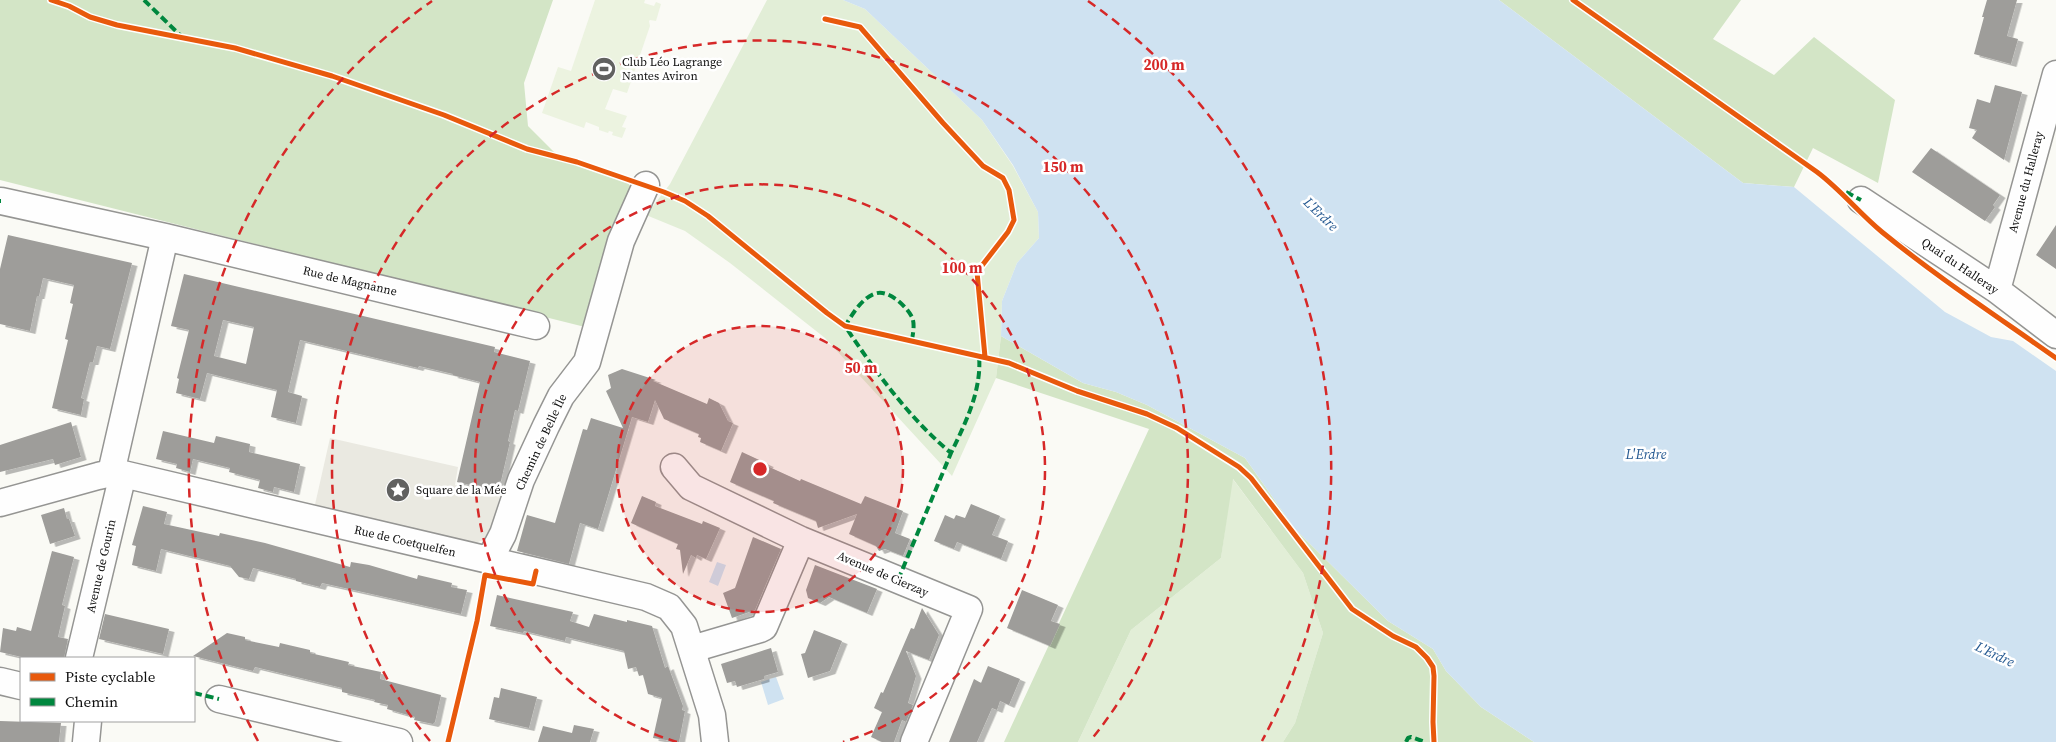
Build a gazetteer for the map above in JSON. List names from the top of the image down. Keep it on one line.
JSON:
{"streets":{"street":["Avenue du Halleray","Quai du Halleray","Rue de Magnanne","Chemin de Belle Île","Rue de Coetquelfen","Avenue de Gourin","Avenue de Cierzay"]},"crossings":[["Avenue du Halleray","Quai du Halleray"],["Chemin de Belle Île","Rue de Coetquelfen"],["Rue de Coetquelfen","Avenue de Gourin"]],"water":["L'Erdre"],"places":{"sports":["Club Léo Lagrange Nantes Aviron"],"place":["Square de la Mée"]},"legend":["Piste cyclable","Chemin"],"rings":["200 m","150 m","100 m","50 m"]}
